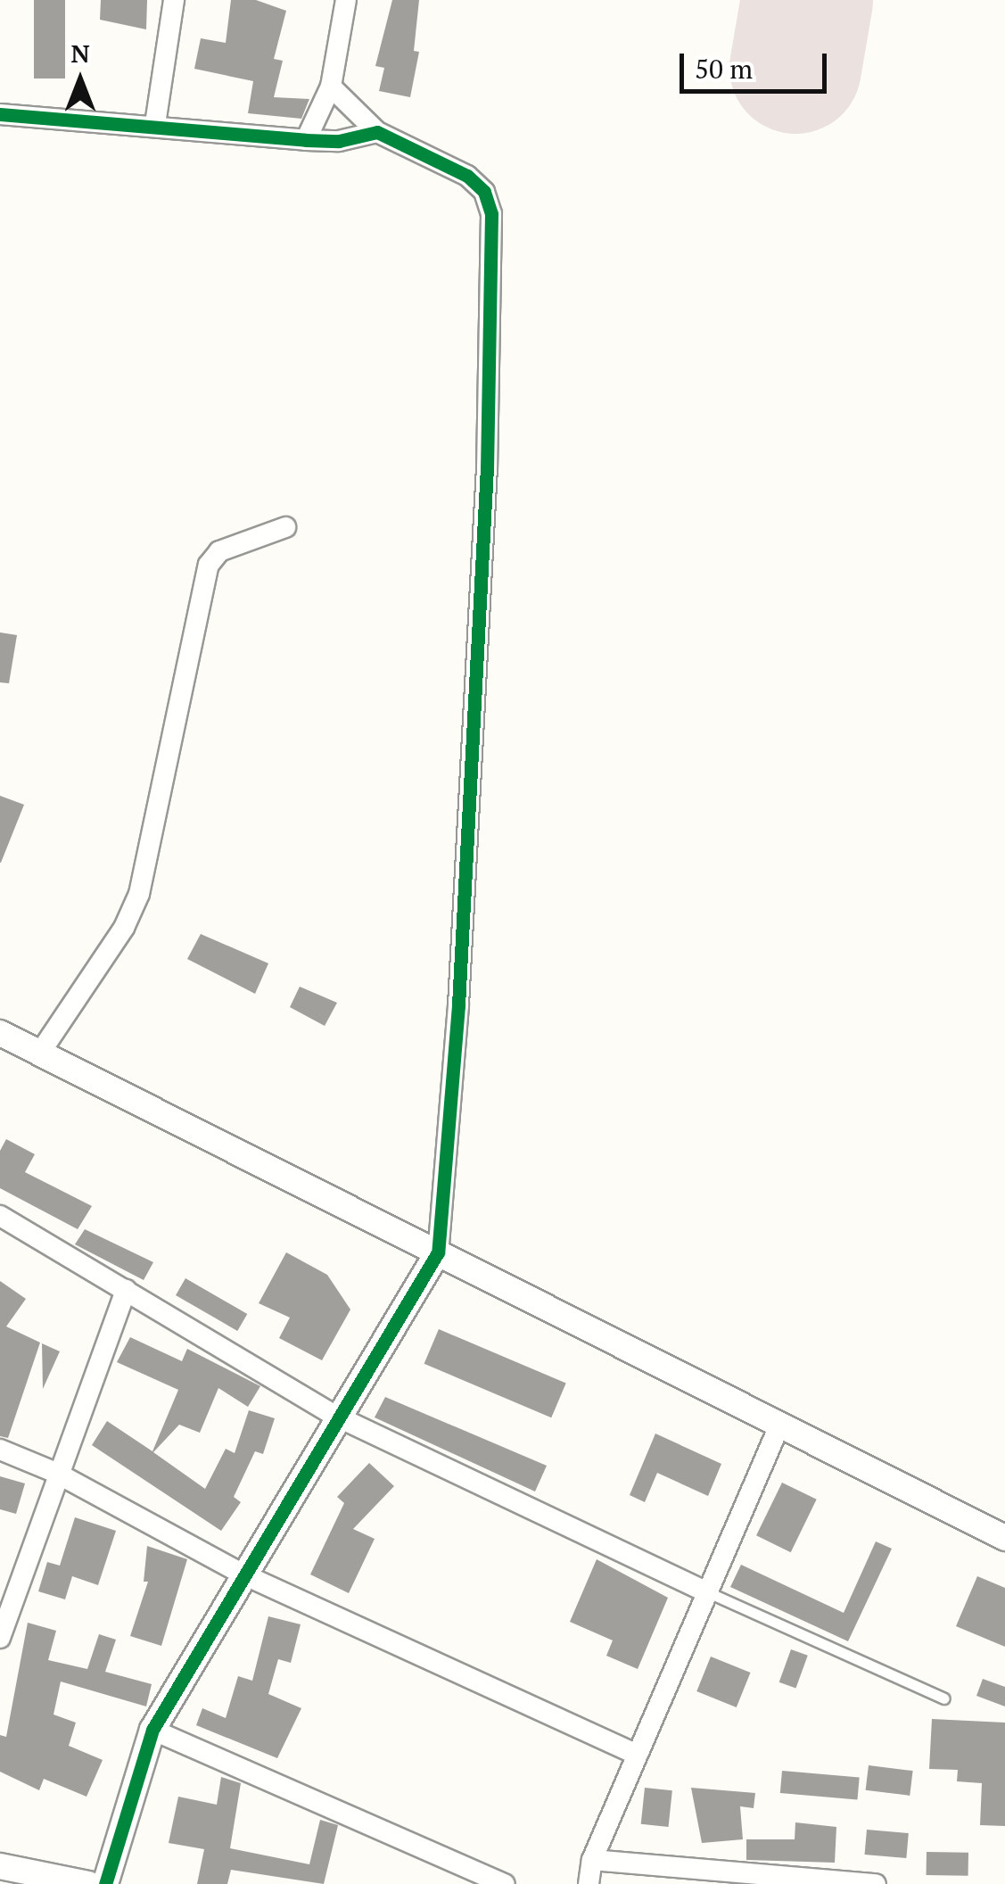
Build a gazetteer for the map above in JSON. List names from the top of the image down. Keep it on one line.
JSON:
{"scale_bar":"50 m","north":"top"}
